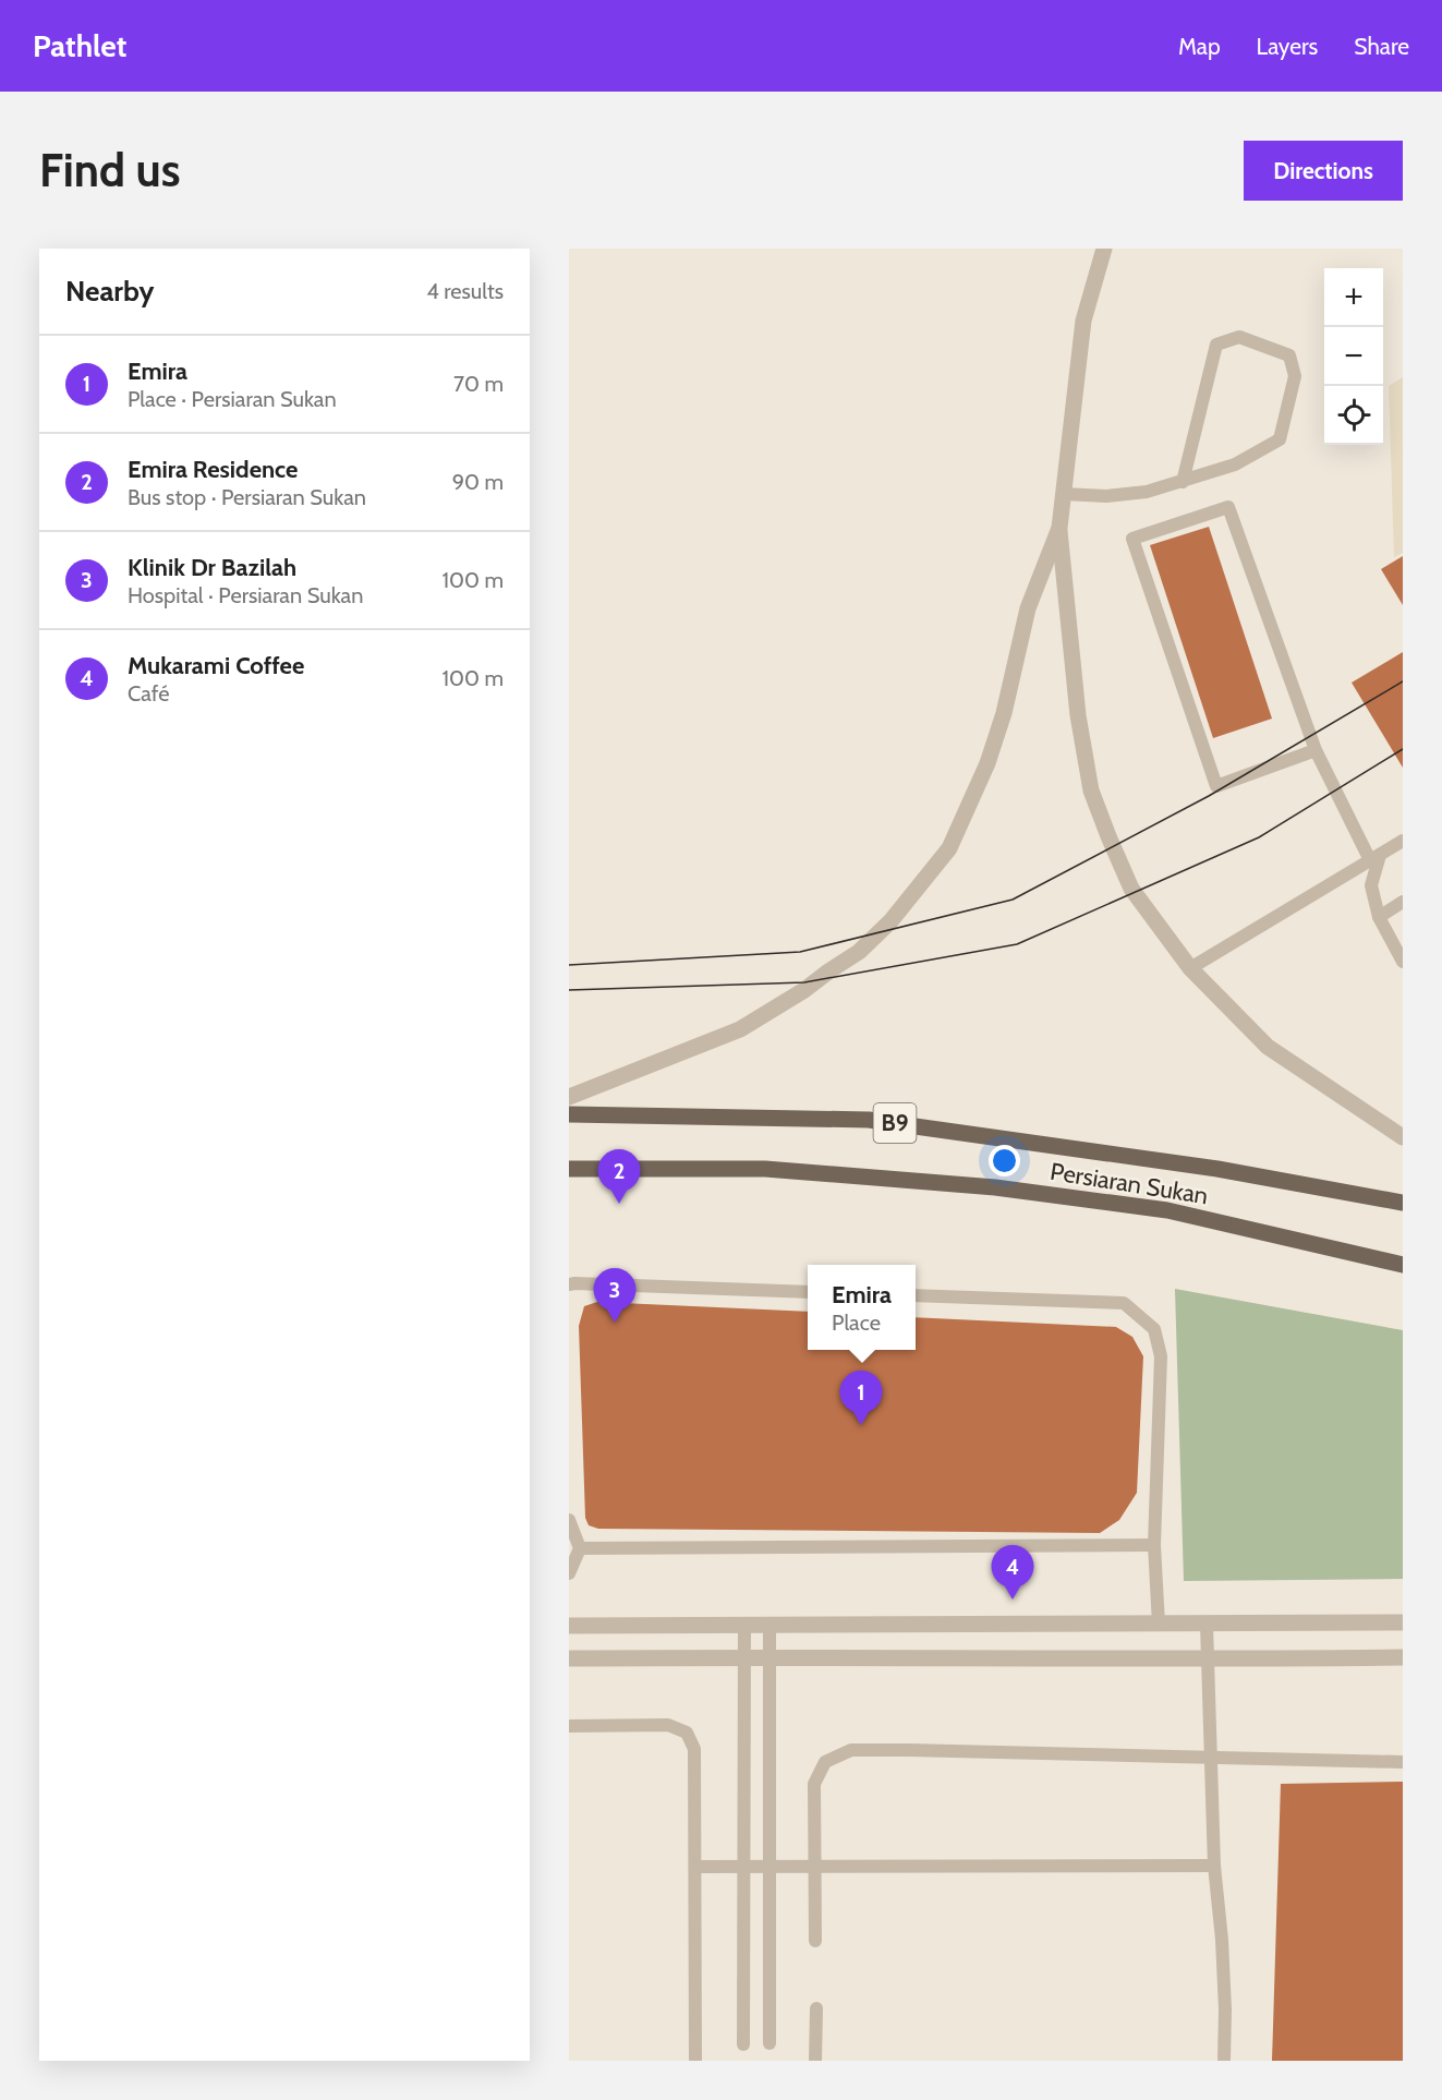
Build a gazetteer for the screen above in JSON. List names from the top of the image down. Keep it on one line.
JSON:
{"streets":{"main road":["B9","Persiaran Sukan"]},"page":{"header":"Pathlet","nav":["Map","Layers","Share"],"buttons":"Directions","title":"Find us","heading":["Nearby","4 results"],"map_buttons":["+","−"],"list":[{"mark":"1","name":"Emira","note":"Place · Persiaran Sukan","value":"70 m"},{"mark":"2","name":"Emira Residence","note":"Bus stop · Persiaran Sukan","value":"90 m"},{"mark":"3","name":"Klinik Dr Bazilah","note":"Hospital · Persiaran Sukan","value":"100 m"},{"mark":"4","name":"Mukarami Coffee","note":"Café","value":"100 m"}],"pins":["2","3","1","4"],"popup":["Emira","Place"]}}
